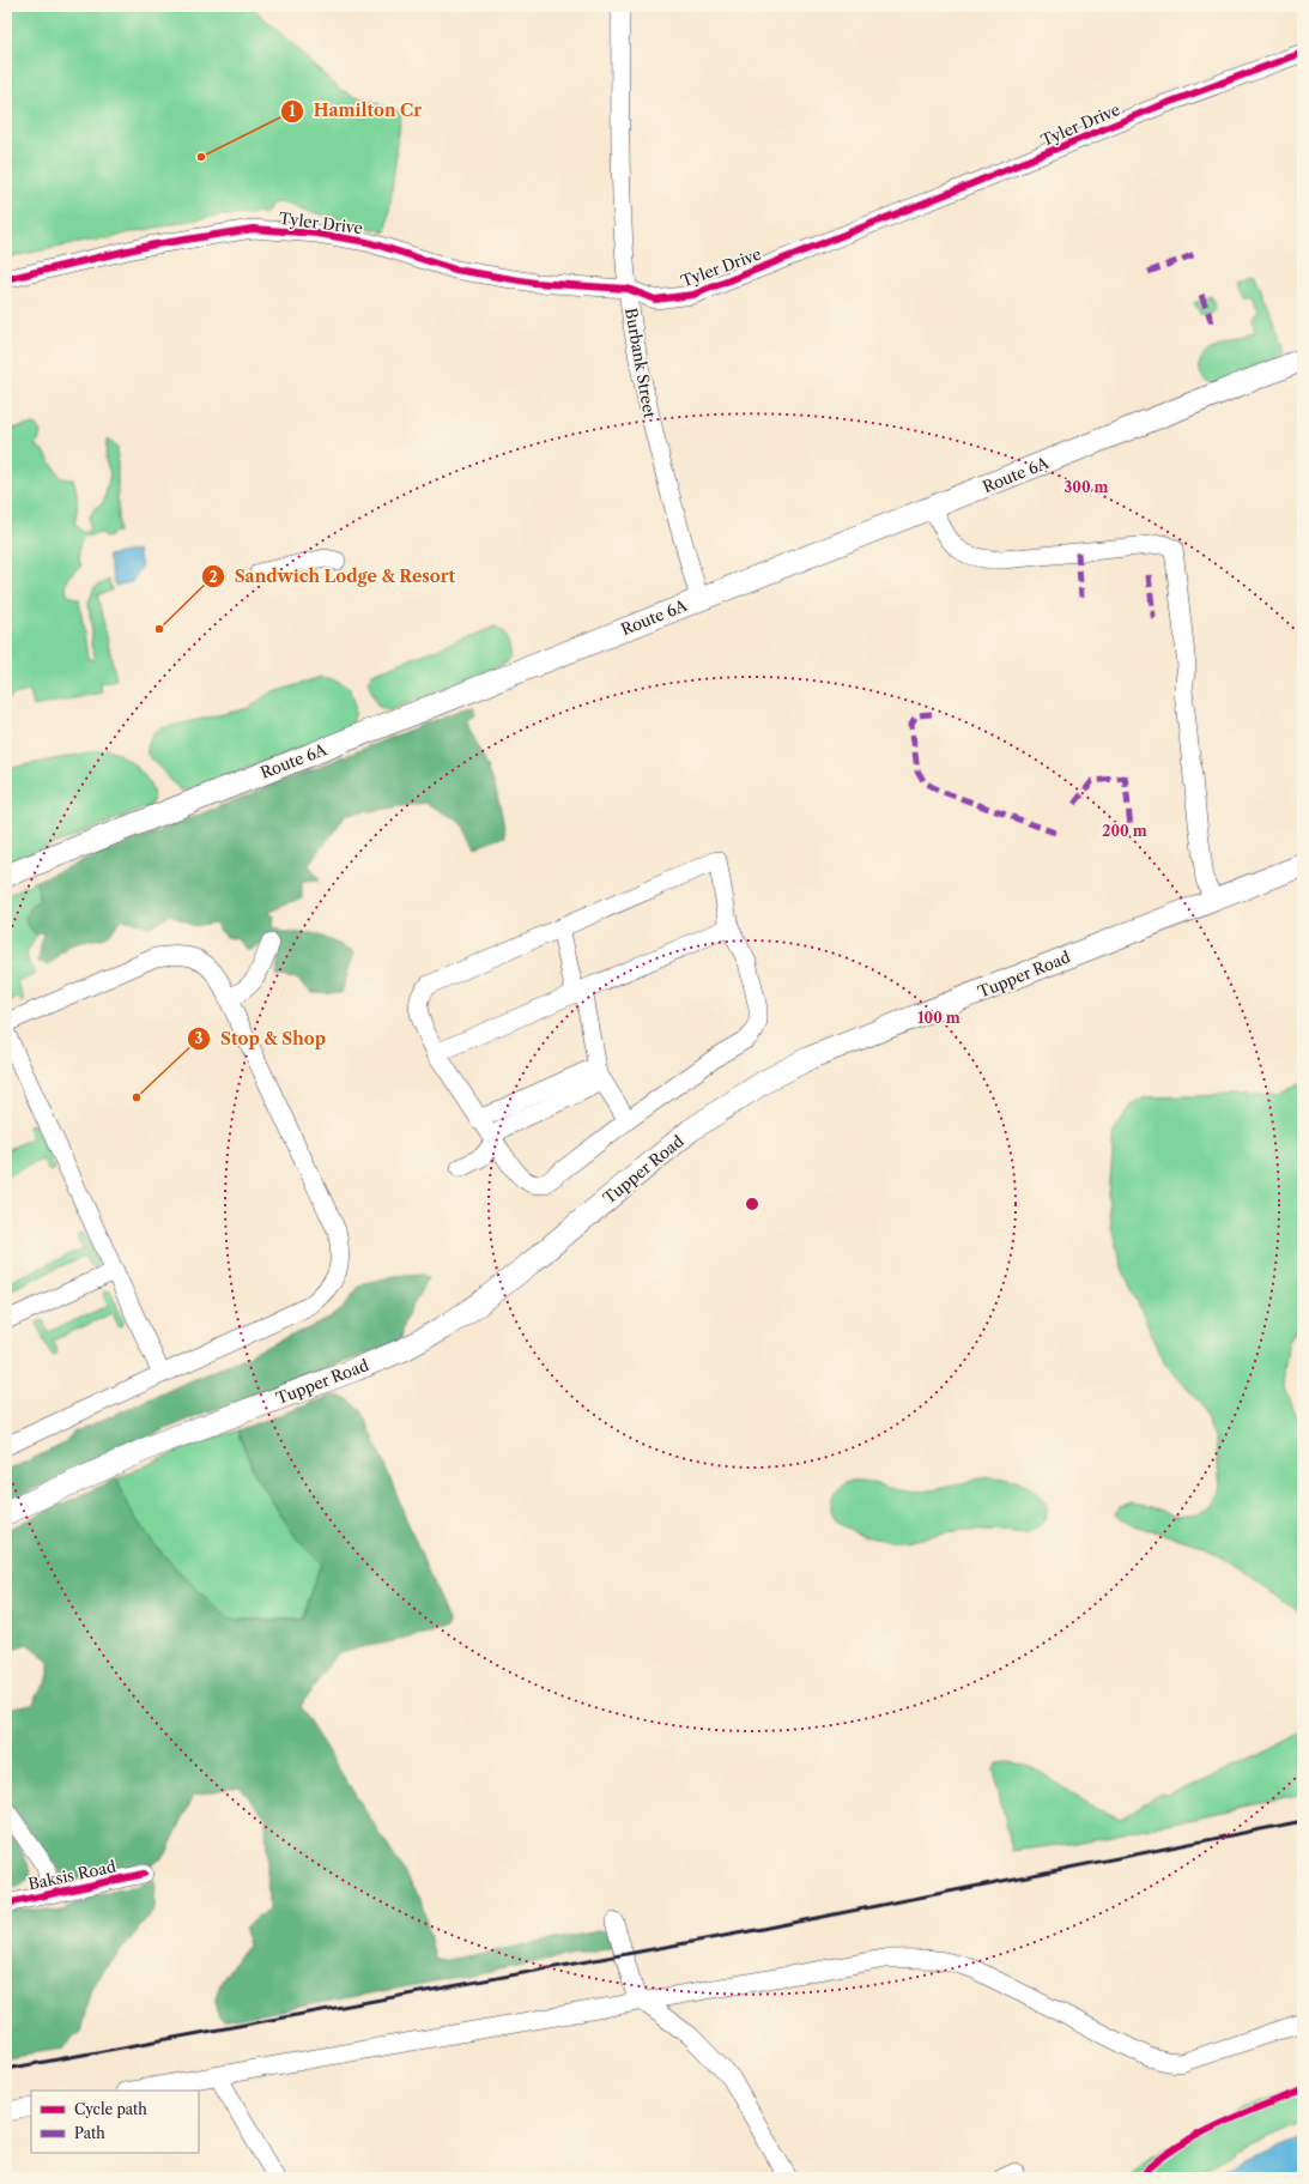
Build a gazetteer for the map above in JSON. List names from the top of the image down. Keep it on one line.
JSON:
{"streets":{"main road":["Route 6A","Tupper Road"],"street":["Tyler Drive","Burbank Street","Baksis Road"]},"crossings":[["Tyler Drive","Burbank Street"],["Burbank Street","Route 6A"]],"places":["Hamilton Cr","Sandwich Lodge & Resort","Stop & Shop"],"legend":["Cycle path","Path"],"rings":["300 m","200 m","100 m"]}
